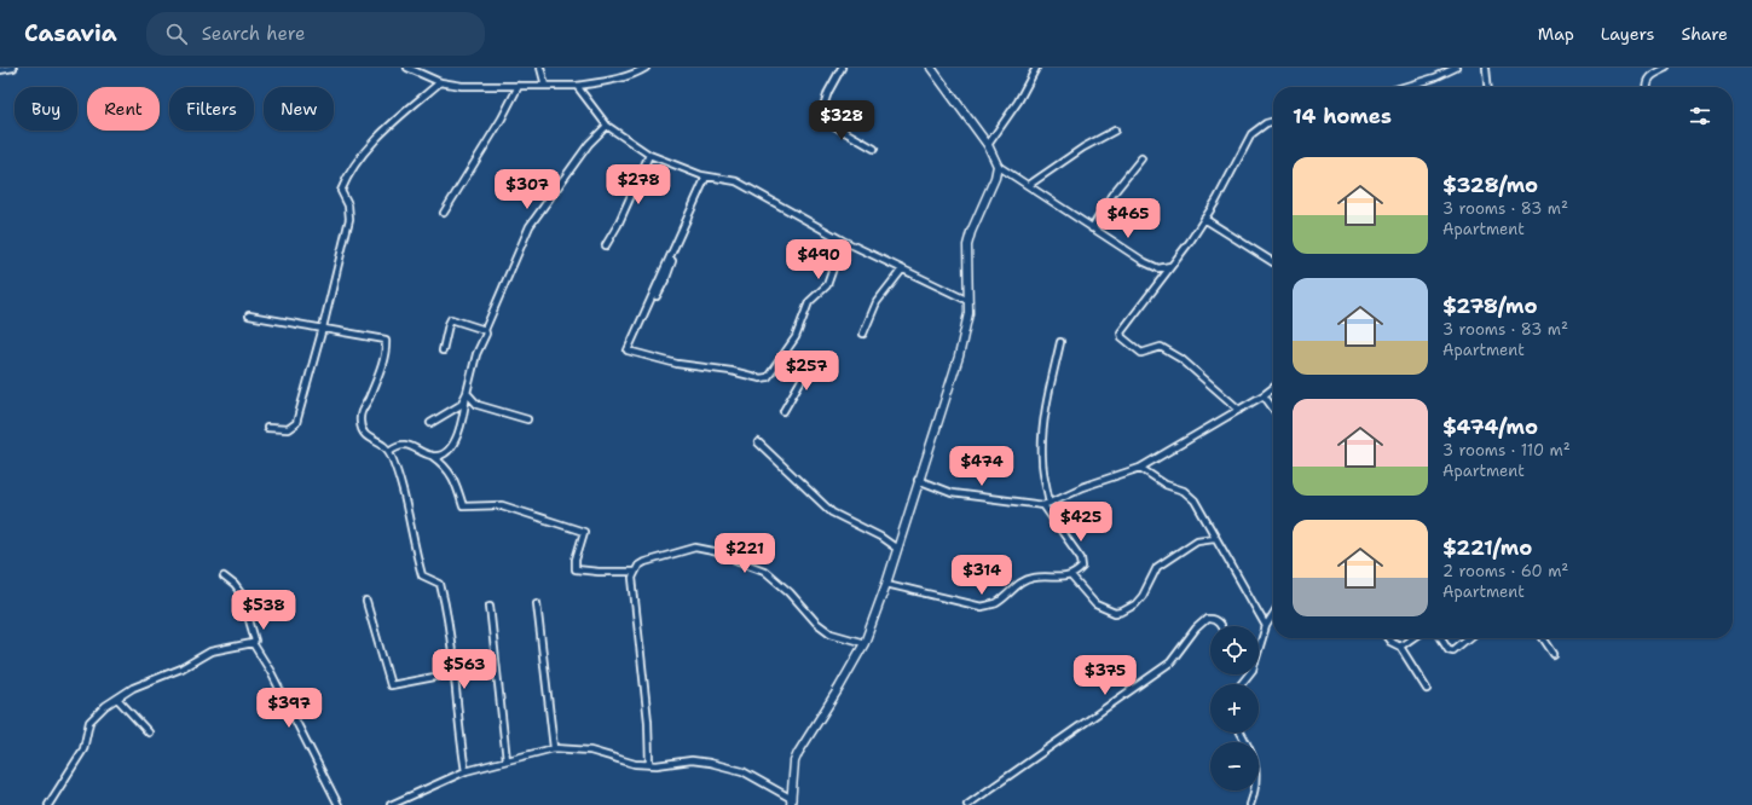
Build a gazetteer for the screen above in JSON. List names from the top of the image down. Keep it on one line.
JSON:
{"page":{"header":"Casavia","search":"Search here","nav":["Map","Layers","Share"],"chip":["Buy","Rent","Filters","New"],"heading":"14 homes","price":["$328","$278","$307","$465","$490","$257","$474","$425","$221","$314","$538","$563","$375","$397"],"list":[{"name":"$328/mo","note":"3 rooms · 83 m² · Apartment"},{"name":"$278/mo","note":"3 rooms · 83 m² · Apartment"},{"name":"$474/mo","note":"3 rooms · 110 m² · Apartment"},{"name":"$221/mo","note":"2 rooms · 60 m² · Apartment"}],"map_buttons":["+","−"]}}
